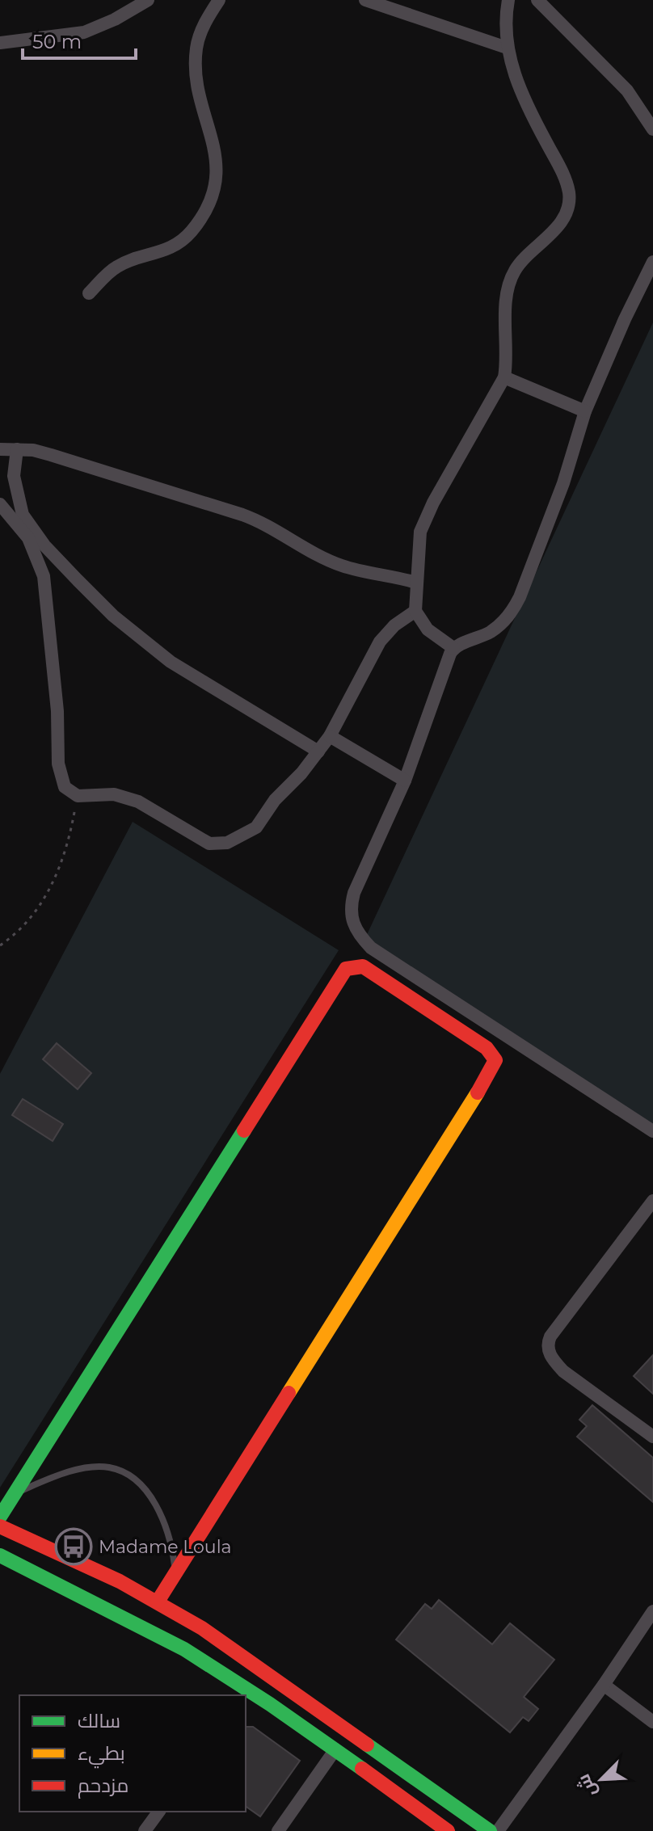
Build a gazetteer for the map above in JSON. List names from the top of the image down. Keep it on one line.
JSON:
{"places":{"bus stop":["Madame Loula"]},"legend":["سالك","بطيء","مزدحم"],"scale_bar":"50 m","north":"bottom left"}
